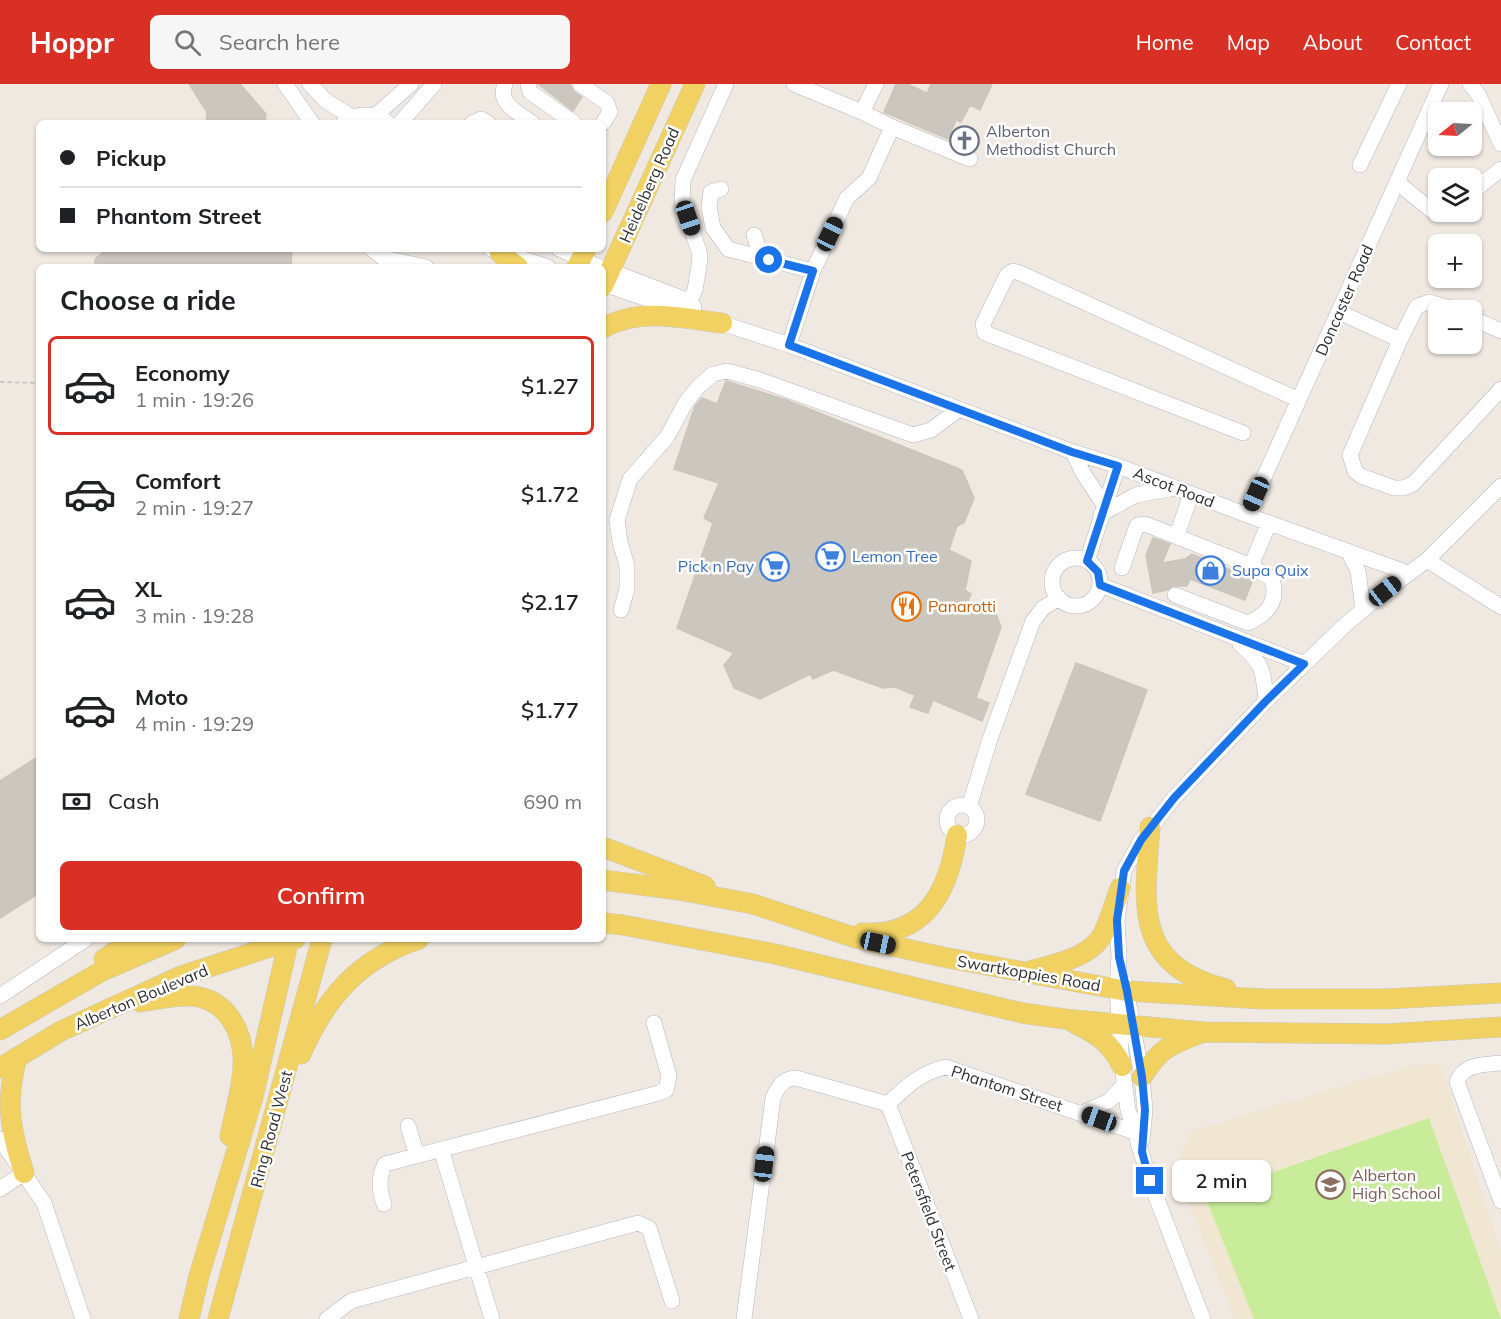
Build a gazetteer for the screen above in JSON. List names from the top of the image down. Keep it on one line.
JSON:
{"streets":{"main road":["Heidelberg Road","Swartkoppies Road","Alberton Boulevard","Ring Road West"],"street":["Doncaster Road","Ascot Road","Phantom Street","Petersfield Street"]},"crossings":[["Doncaster Road","Ascot Road"],["Phantom Street","Petersfield Street"]],"places":{"church":["Alberton Methodist Church"],"supermarket":["Lemon Tree","Pick n Pay"],"shop":["Supa Quix"],"restaurant":["Panarotti"],"school or university":["Alberton High School"]},"north":"left","page":{"header":"Hoppr","search":"Search here","nav":["Home","Map","About","Contact"],"map_buttons":["+","−"],"banner":["Pickup","Phantom Street"],"heading":"Choose a ride","list":[{"name":"Economy","note":"1 min · 19:26","value":"$1.27"},{"name":"Comfort","note":"2 min · 19:27","value":"$1.72"},{"name":"XL","note":"3 min · 19:28","value":"$2.17"},{"name":"Moto","note":"4 min · 19:29","value":"$1.77"}],"pay":["Cash","690 m"],"buttons":"Confirm","bubble":"2 min"}}
